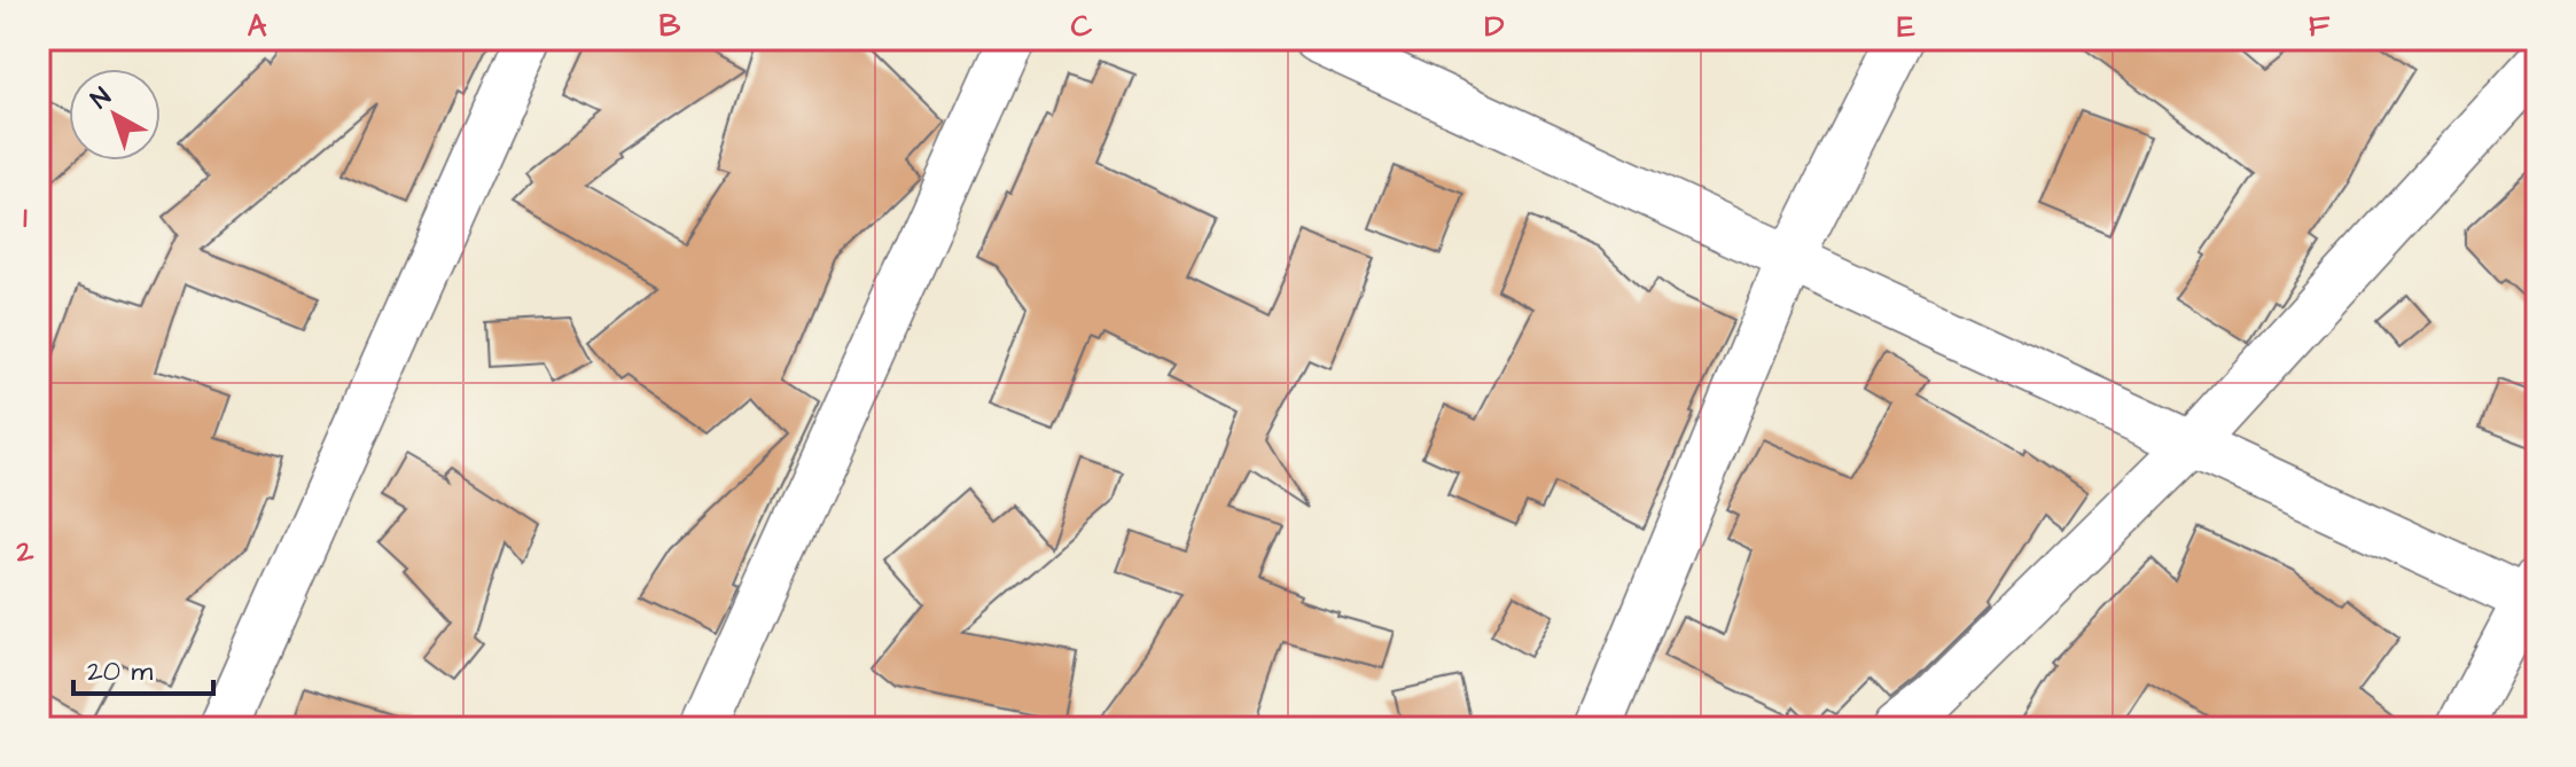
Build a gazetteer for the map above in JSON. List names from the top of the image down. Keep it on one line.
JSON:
{"scale_bar":"20 m","north":"top left","grid":{"columns":["A","B","C","D","E","F"],"rows":["1","2"]}}
